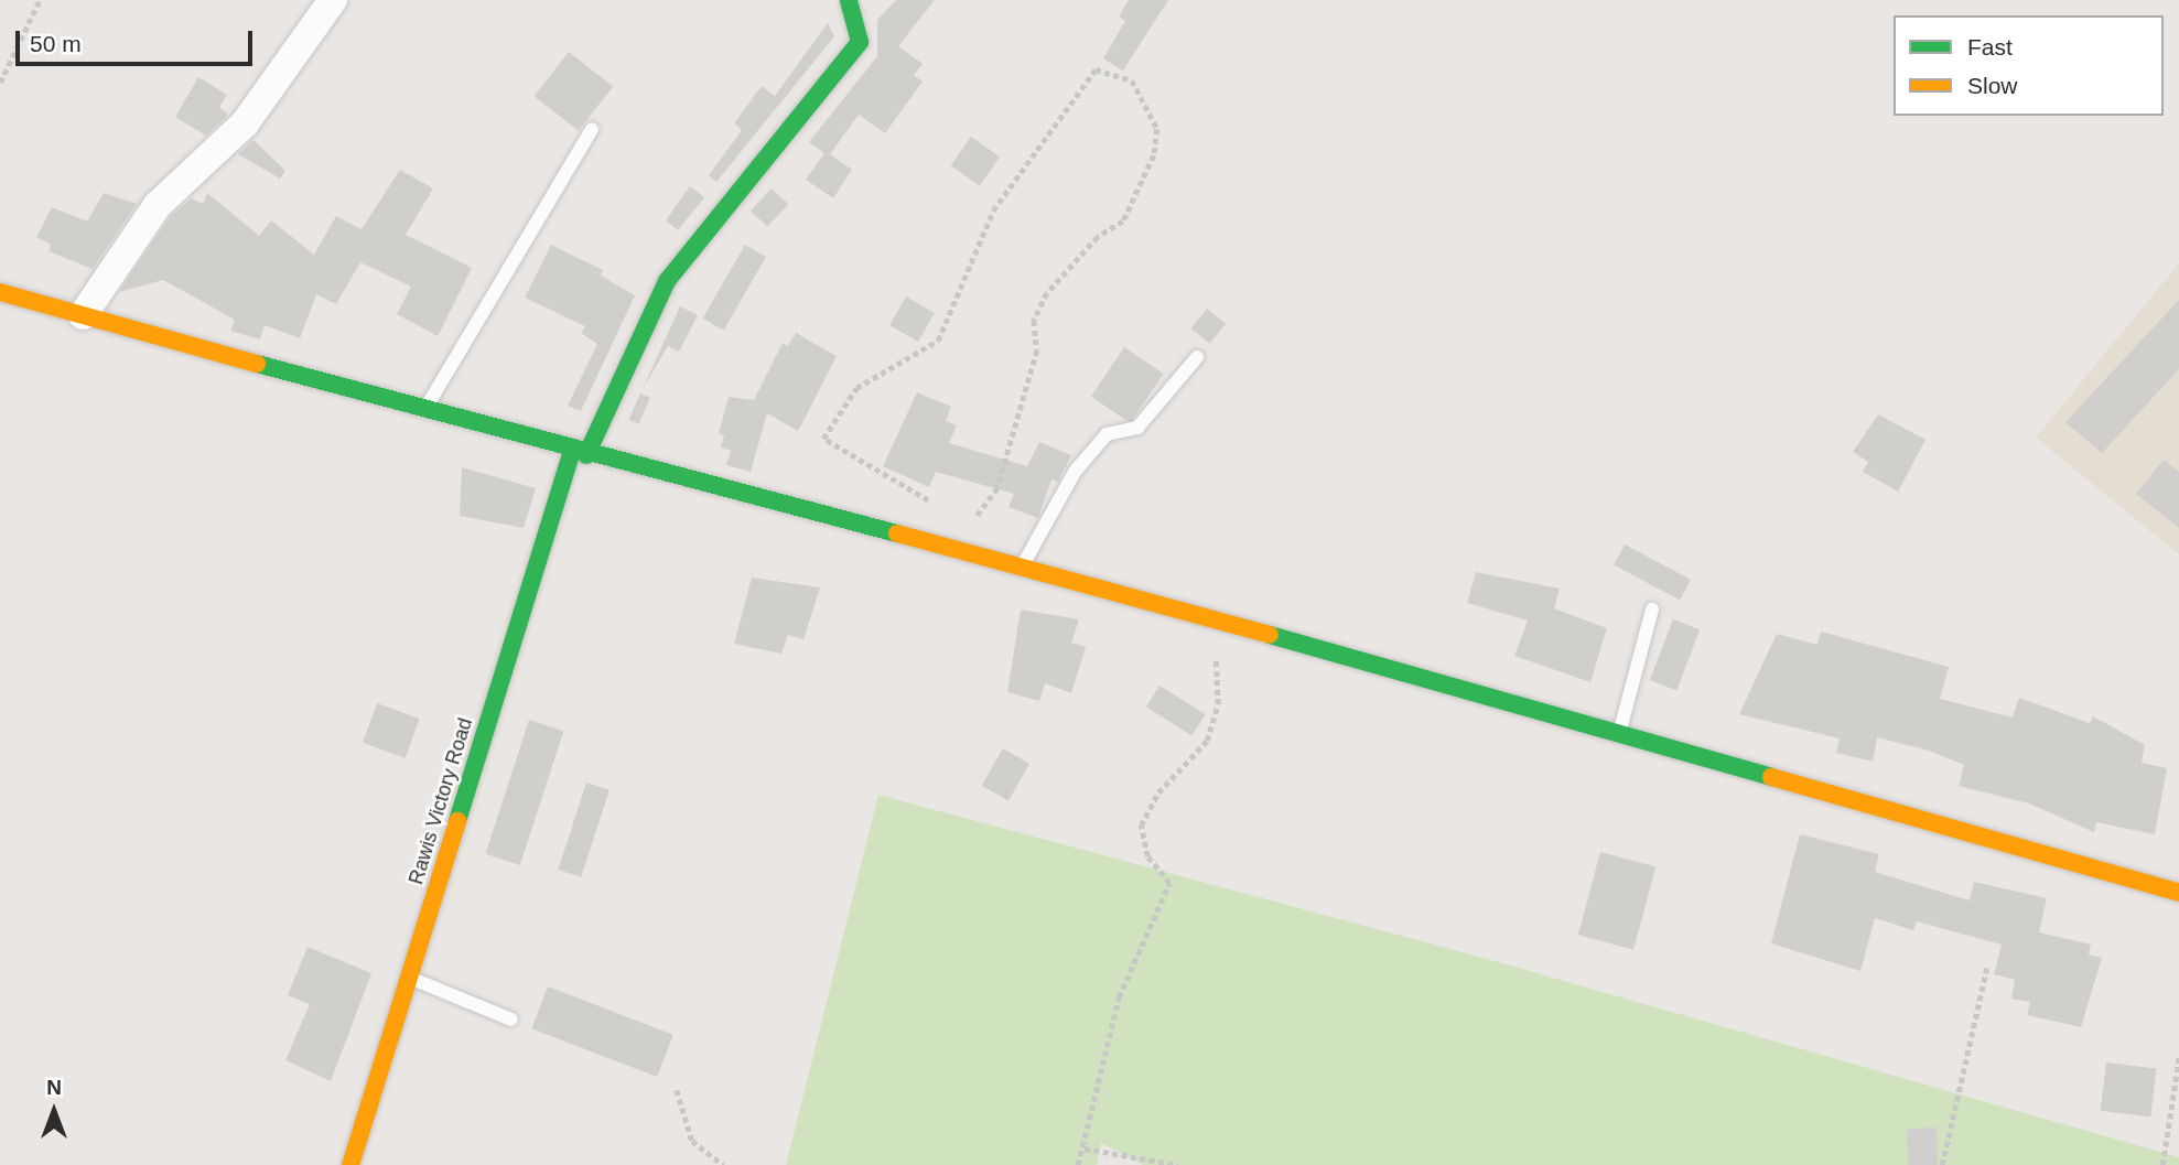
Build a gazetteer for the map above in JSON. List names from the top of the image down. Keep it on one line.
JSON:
{"streets":{"main road":["Rawis Victory Road"]},"legend":["Fast","Slow"],"scale_bar":"50 m","north":"top"}
